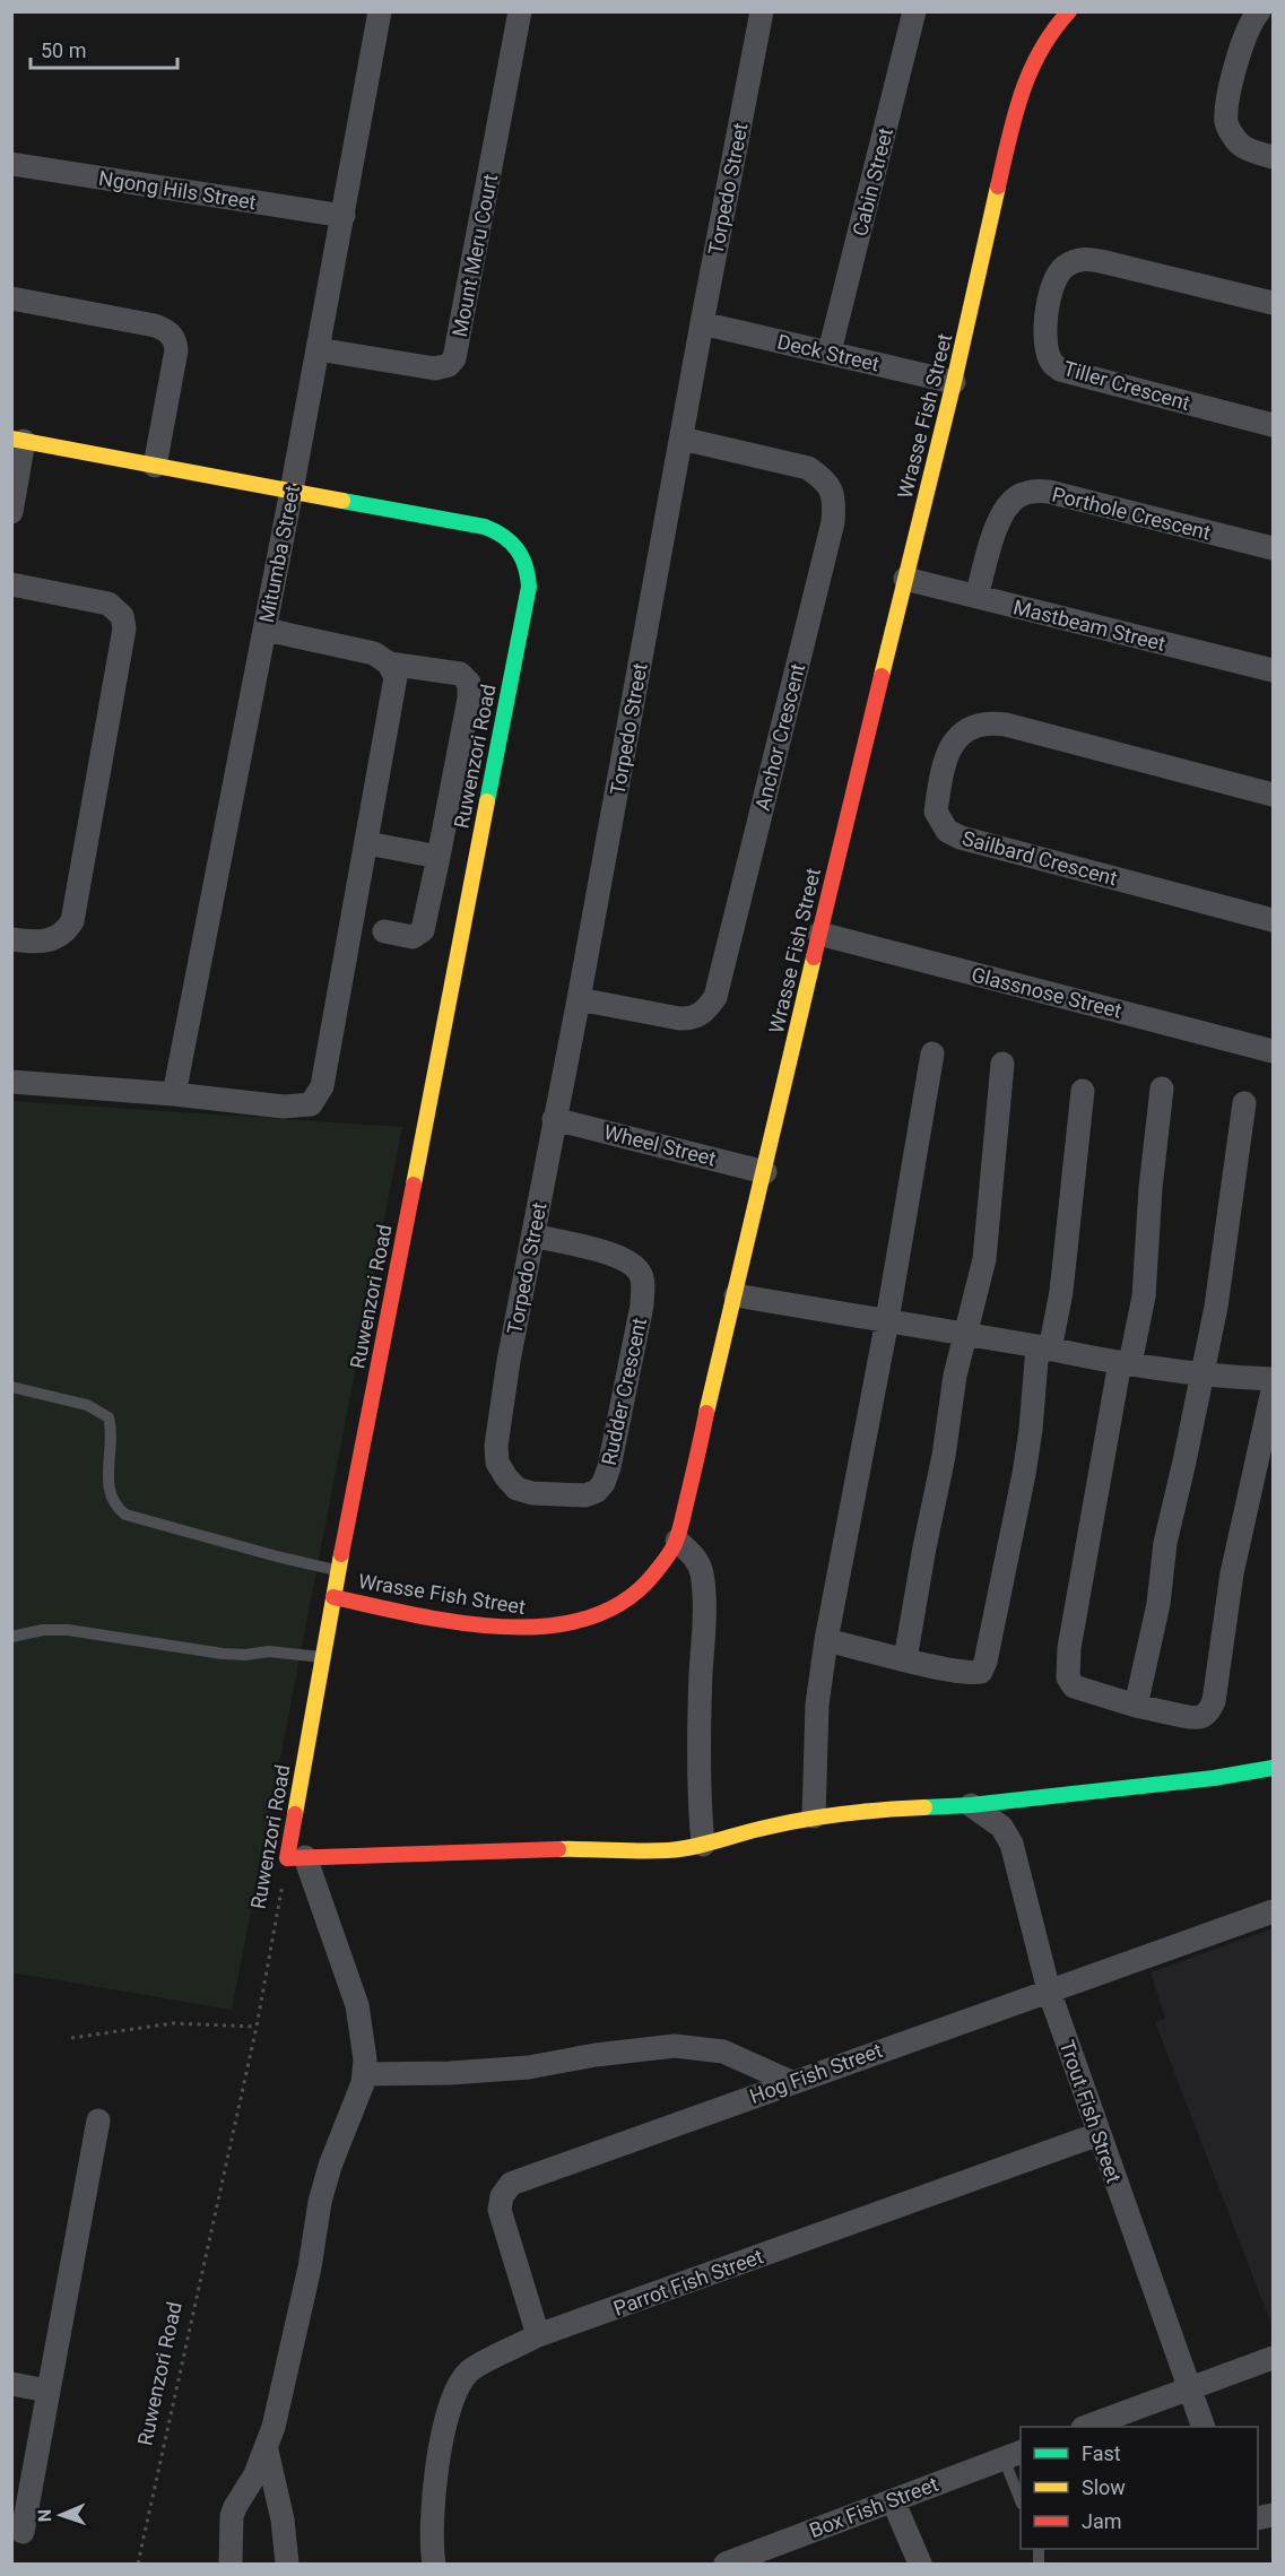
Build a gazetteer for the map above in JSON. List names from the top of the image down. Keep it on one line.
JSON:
{"streets":{"street":["Cabin Street","Torpedo Street","Ngong Hils Street","Mount Meru Court","Deck Street","Tiller Crescent","Wrasse Fish Street","Porthole Crescent","Mitumba Street","Mastbeam Street","Anchor Crescent","Ruwenzori Road","Sailbard Crescent","Glassnose Street","Wheel Street","Rudder Crescent","Hog Fish Street","Trout Fish Street","Parrot Fish Street","Box Fish Street"]},"crossings":[["Cabin Street","Deck Street"],["Torpedo Street","Deck Street"],["Torpedo Street","Anchor Crescent"],["Torpedo Street","Wheel Street"],["Torpedo Street","Rudder Crescent"],["Ngong Hils Street","Mitumba Street"],["Mount Meru Court","Mitumba Street"],["Deck Street","Wrasse Fish Street"],["Wrasse Fish Street","Mastbeam Street"],["Wrasse Fish Street","Ruwenzori Road"],["Wrasse Fish Street","Glassnose Street"],["Wrasse Fish Street","Wheel Street"],["Porthole Crescent","Mastbeam Street"],["Mitumba Street","Ruwenzori Road"],["Hog Fish Street","Trout Fish Street"],["Hog Fish Street","Parrot Fish Street"],["Trout Fish Street","Parrot Fish Street"]],"legend":["Fast","Slow","Jam"],"scale_bar":"50 m","north":"left"}
